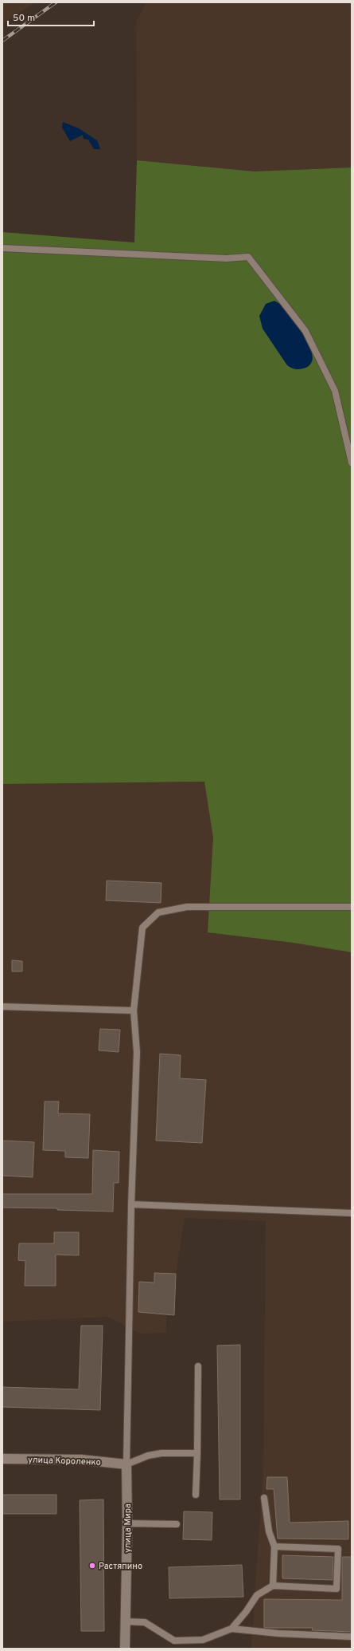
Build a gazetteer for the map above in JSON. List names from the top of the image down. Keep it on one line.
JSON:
{"streets":{"street":["улица Короленко","улица Мира"]},"crossings":[["улица Короленко","улица Мира"]],"places":["Растяпино"],"scale_bar":"50 m"}
